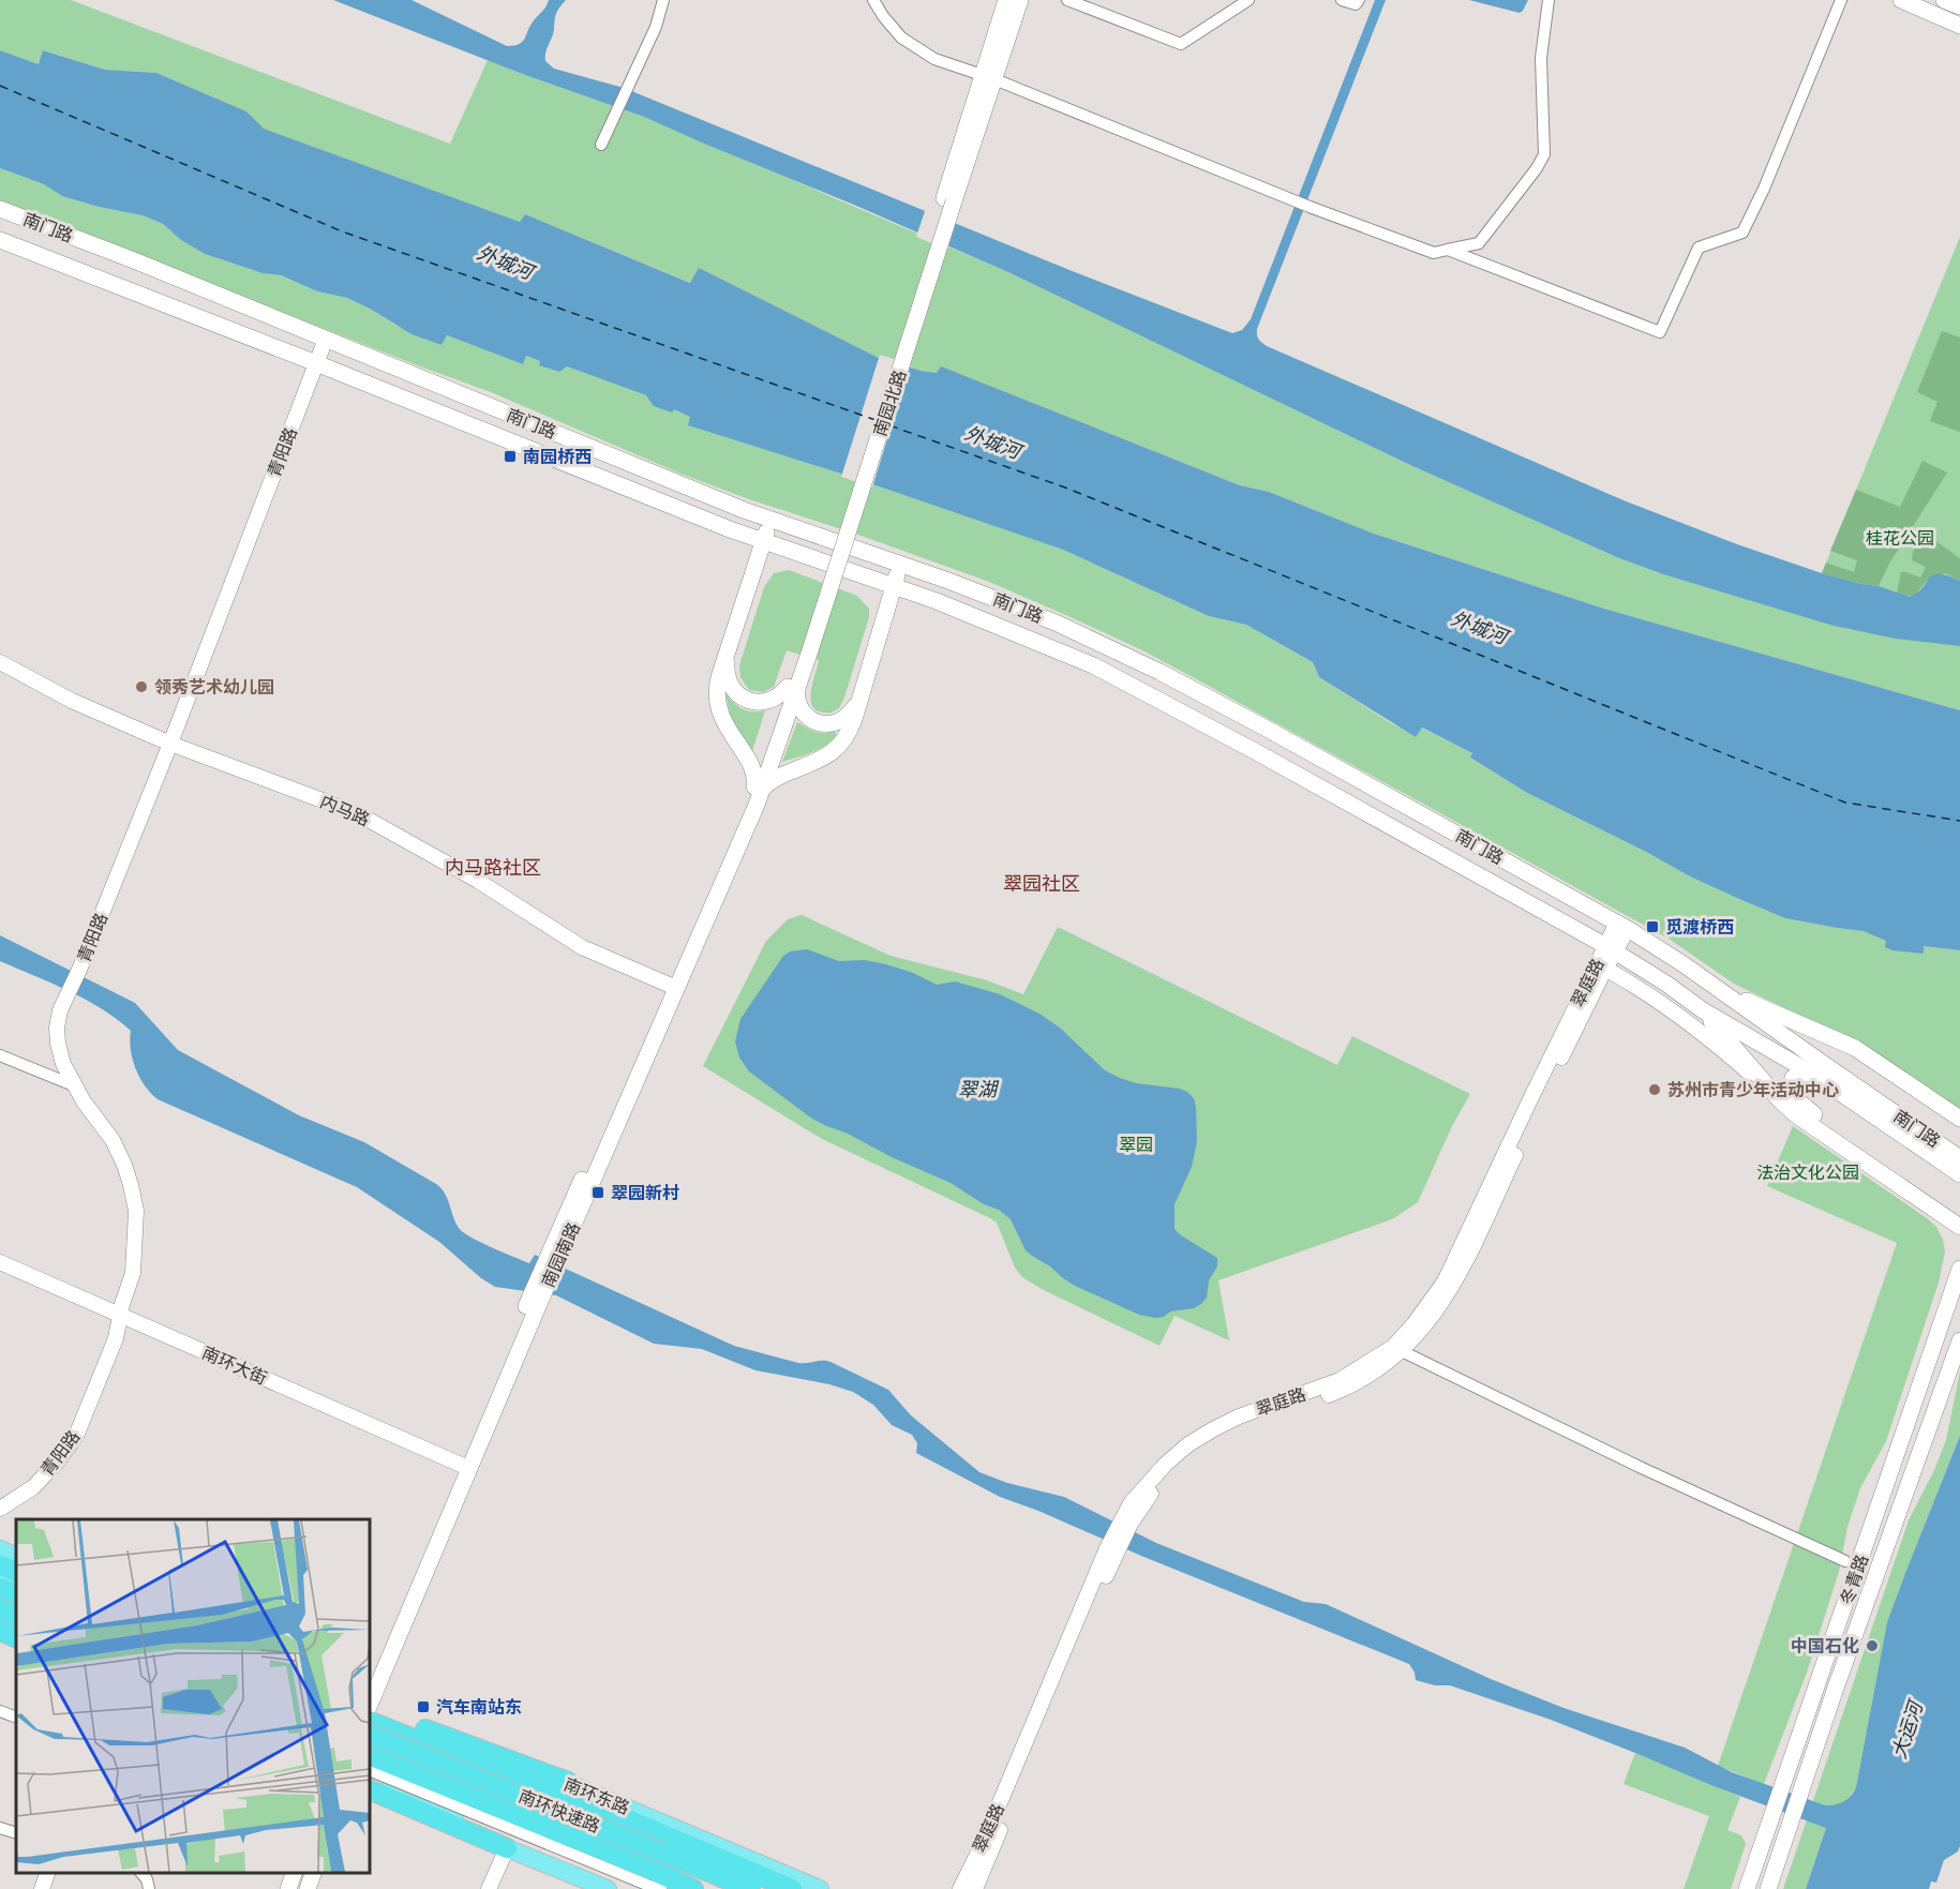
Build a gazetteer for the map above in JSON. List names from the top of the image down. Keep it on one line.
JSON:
{"streets":{"highway":["南环快速路"],"main road":["南门路","南园北路","南园南路","冬青路","南环东路"],"street":["青阳路","内马路","翠庭路","南环大街"]},"crossings":[["南门路","青阳路"],["南门路","翠庭路"],["南园北路","南园南路"],["青阳路","内马路"],["青阳路","南环大街"],["内马路","南园南路"],["南园南路","南环大街"]],"districts":["内马路社区","翠园社区"],"water":["外城河","翠湖","大运河"],"parks":["桂花公园","翠园","法治文化公园"],"places":{"transit":["南园桥西","觅渡桥西","翠园新村","汽车南站东"],"other":["领秀艺术幼儿园","苏州市青少年活动中心","中国石化"]}}
